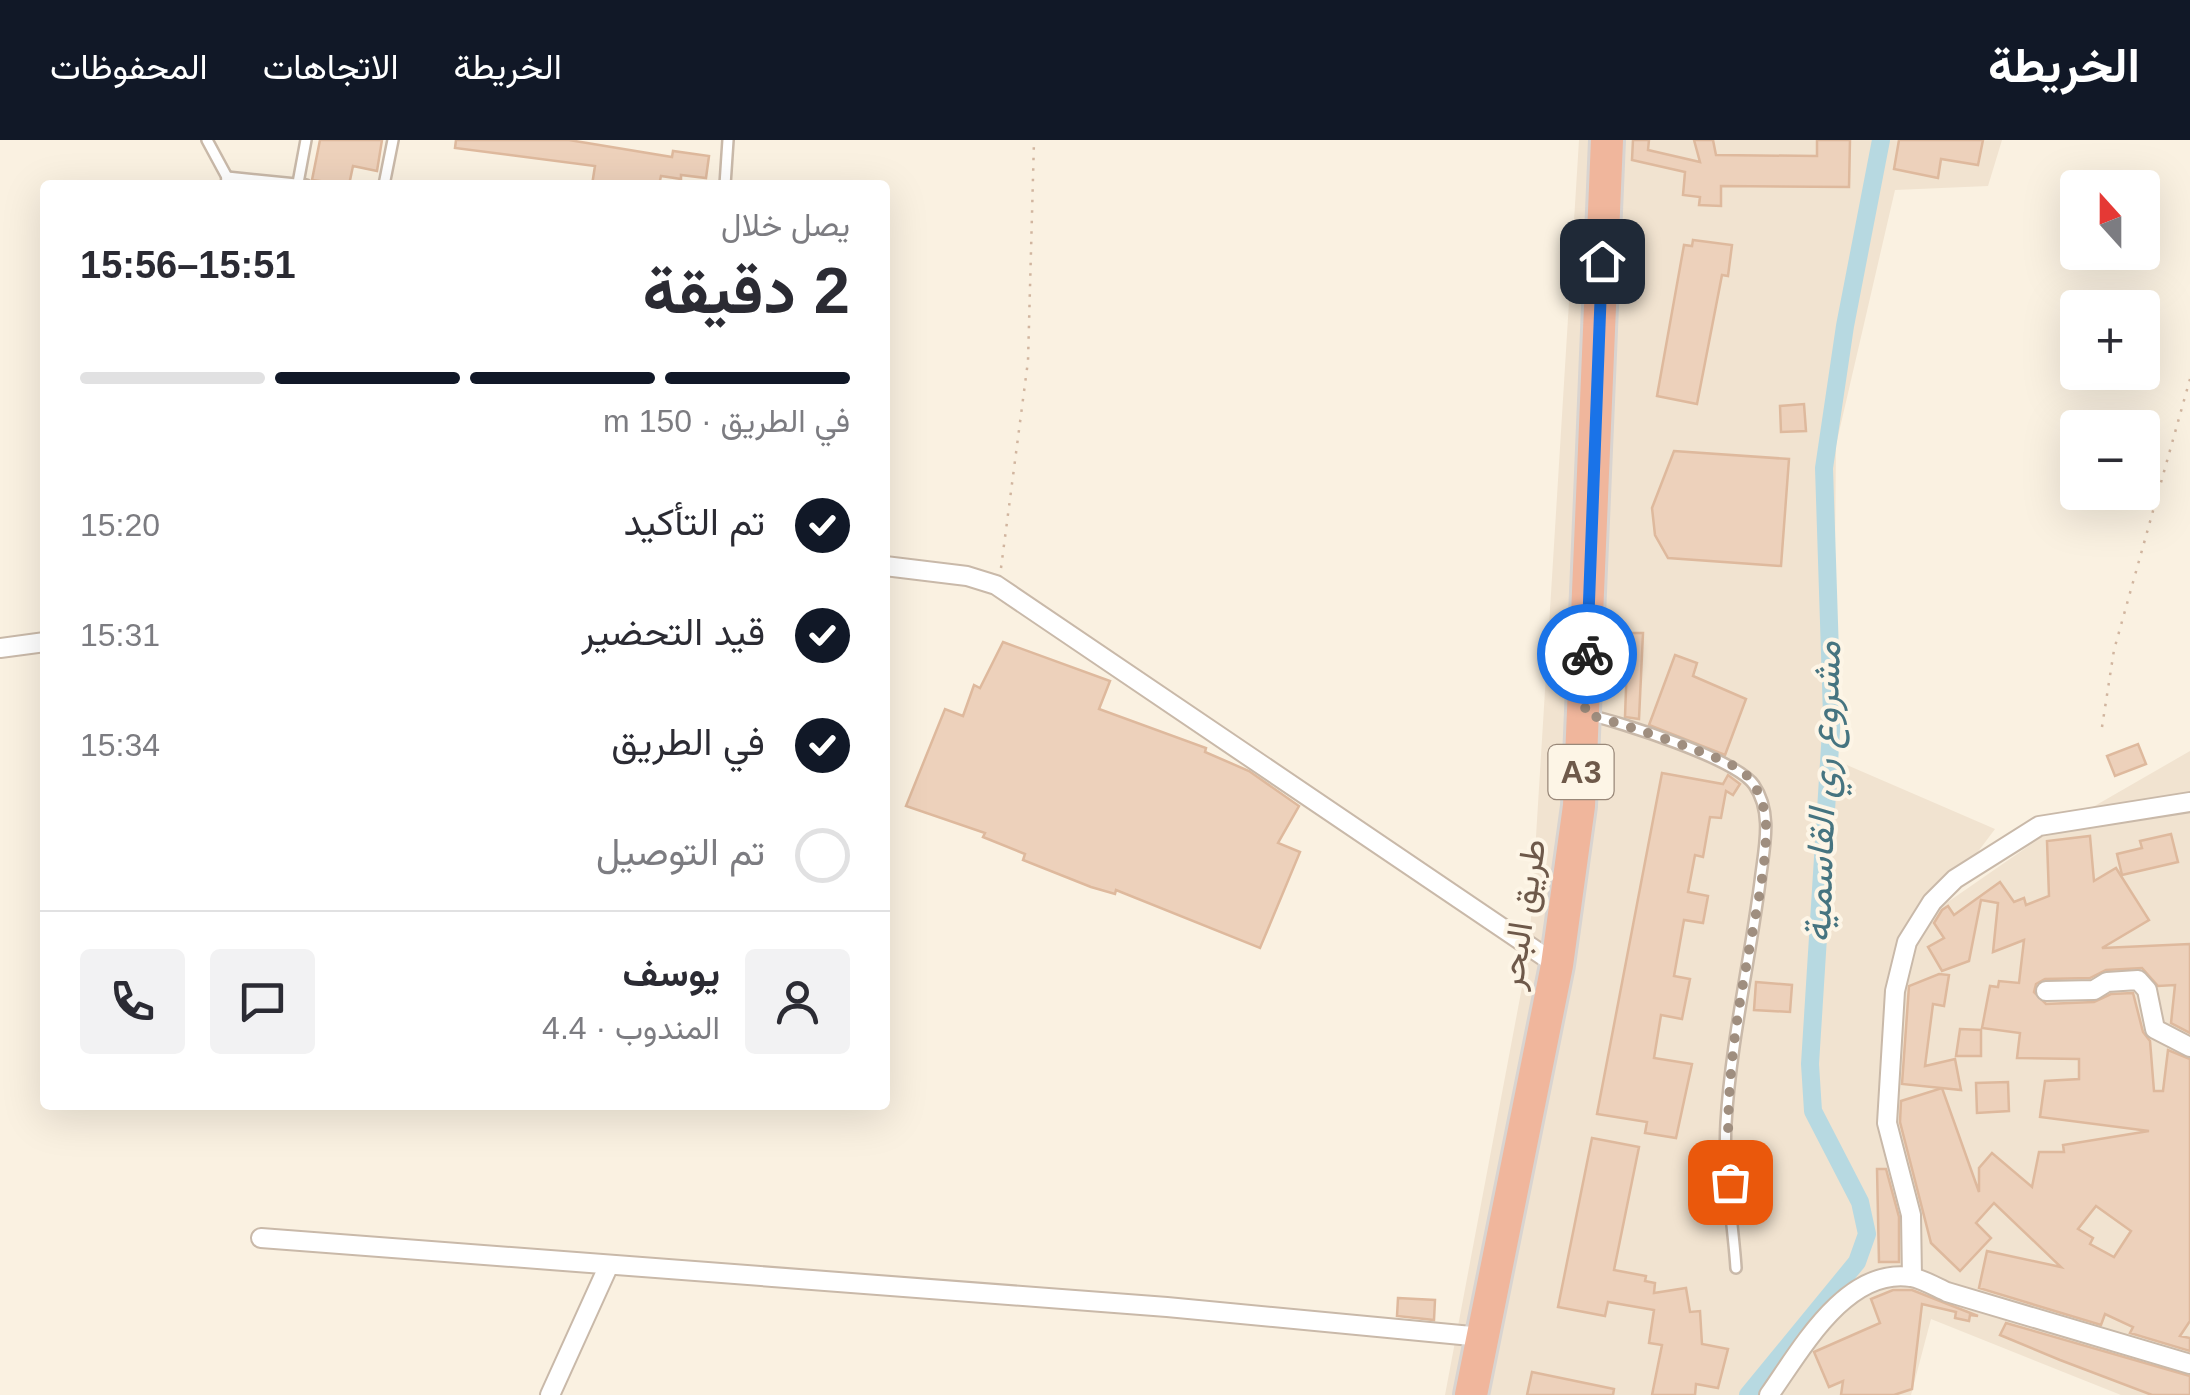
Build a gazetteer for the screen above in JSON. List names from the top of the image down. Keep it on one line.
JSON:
{"streets":{"highway":["A3","طريق البحر"]},"water":["مشروع ري القاسمية"],"north":"top","page":{"header":"الخريطة","nav":["الخريطة","الاتجاهات","المحفوظات"],"map_buttons":["+","−"],"heading":["2 دقيقة","يصل خلال","15:51–15:56"],"panel":["يوسف","المندوب · 4.4"],"bar":"في الطريق · 150 m","list":[["تم التأكيد","15:20"],["قيد التحضير","15:31"],["في الطريق","15:34"],"تم التوصيل"]}}
